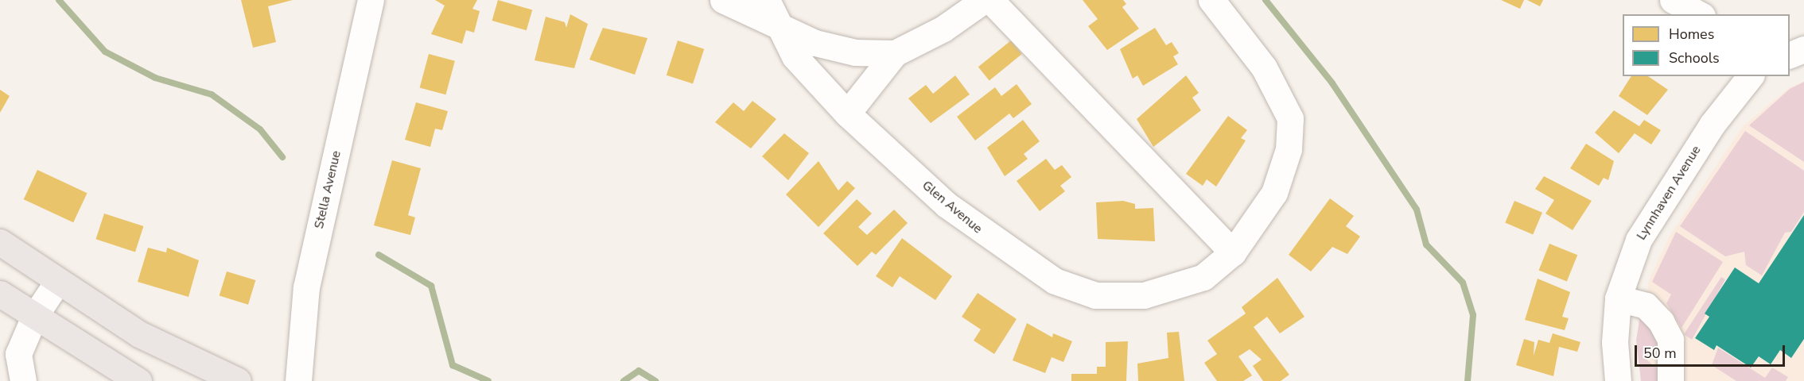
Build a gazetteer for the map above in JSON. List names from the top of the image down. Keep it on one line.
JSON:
{"streets":{"street":["Stella Avenue","Lynnhaven Avenue","Glen Avenue"]},"legend":["Homes","Schools"],"scale_bar":"50 m"}
